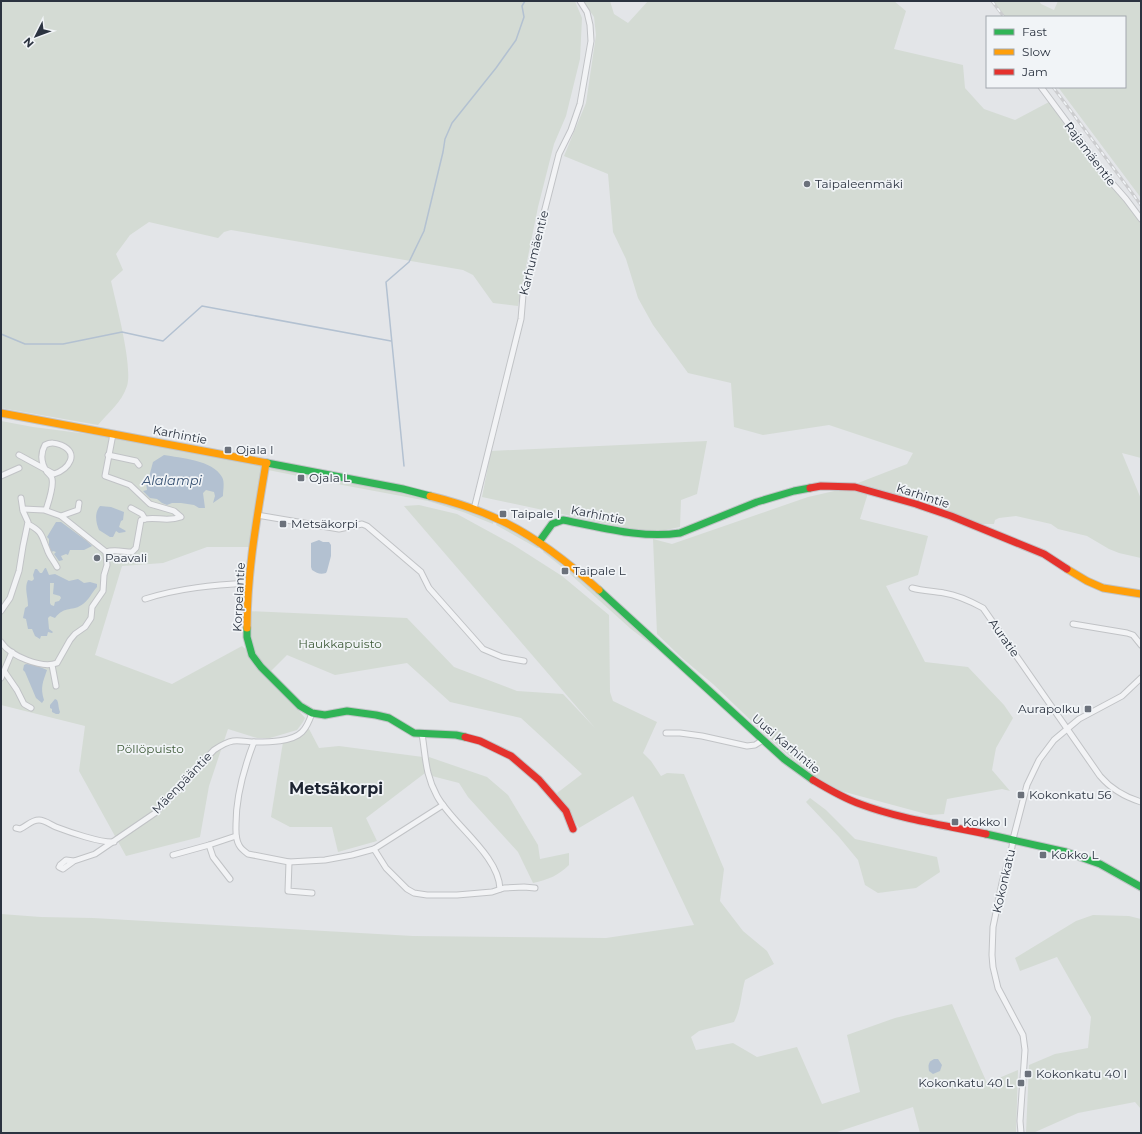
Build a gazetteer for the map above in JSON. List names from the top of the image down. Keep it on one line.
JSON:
{"streets":{"street":["Rajamäentie","Karhumäentie","Karhintie","Korpelantie","Auratie","Uusi Karhintie","Mäenpääntie","Kokonkatu"]},"crossings":[["Karhumäentie","Karhintie"],["Karhintie","Korpelantie"],["Karhintie","Uusi Karhintie"],["Korpelantie","Mäenpääntie"],["Auratie","Kokonkatu"],["Uusi Karhintie","Kokonkatu"]],"districts":["Metsäkorpi"],"water":["Alalampi"],"parks":["Haukkapuisto","Pöllöpuisto"],"places":{"other":["Taipaleenmäki","Paavali"],"transit":["Ojala I","Ojala L","Taipale I","Metsäkorpi","Taipale L","Aurapolku","Kokonkatu 56","Kokko I","Kokko L","Kokonkatu 40 I","Kokonkatu 40 L"]},"legend":["Fast","Slow","Jam"],"north":"bottom left"}
